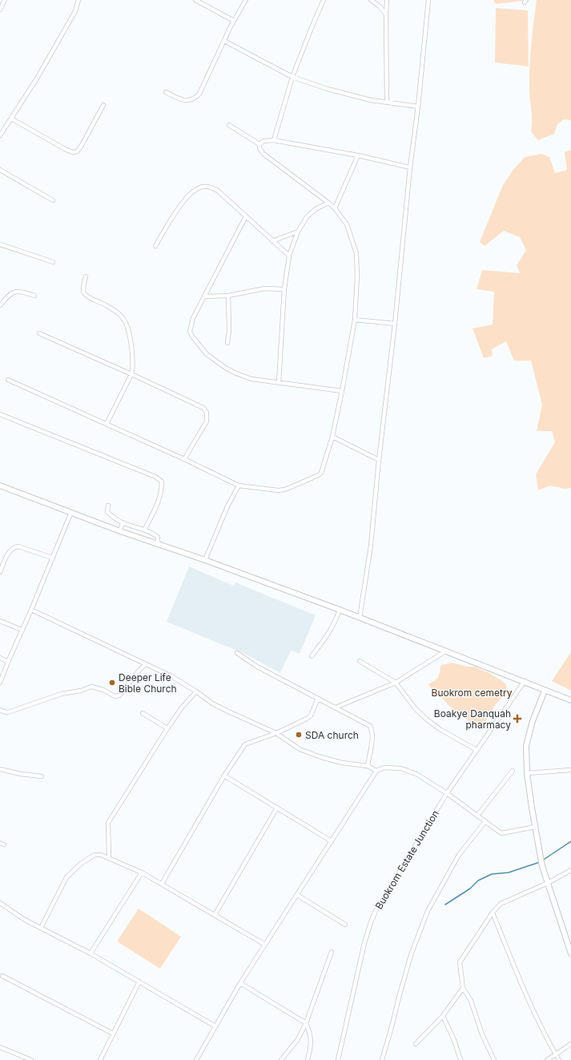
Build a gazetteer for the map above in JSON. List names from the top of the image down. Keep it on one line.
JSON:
{"streets":{"street":["Buokrom Estate Junction"]},"parks":["Buokrom cemetry"],"places":{"other":["Deeper Life Bible Church","SDA church"],"health":["Boakye Danquah pharmacy"]}}
